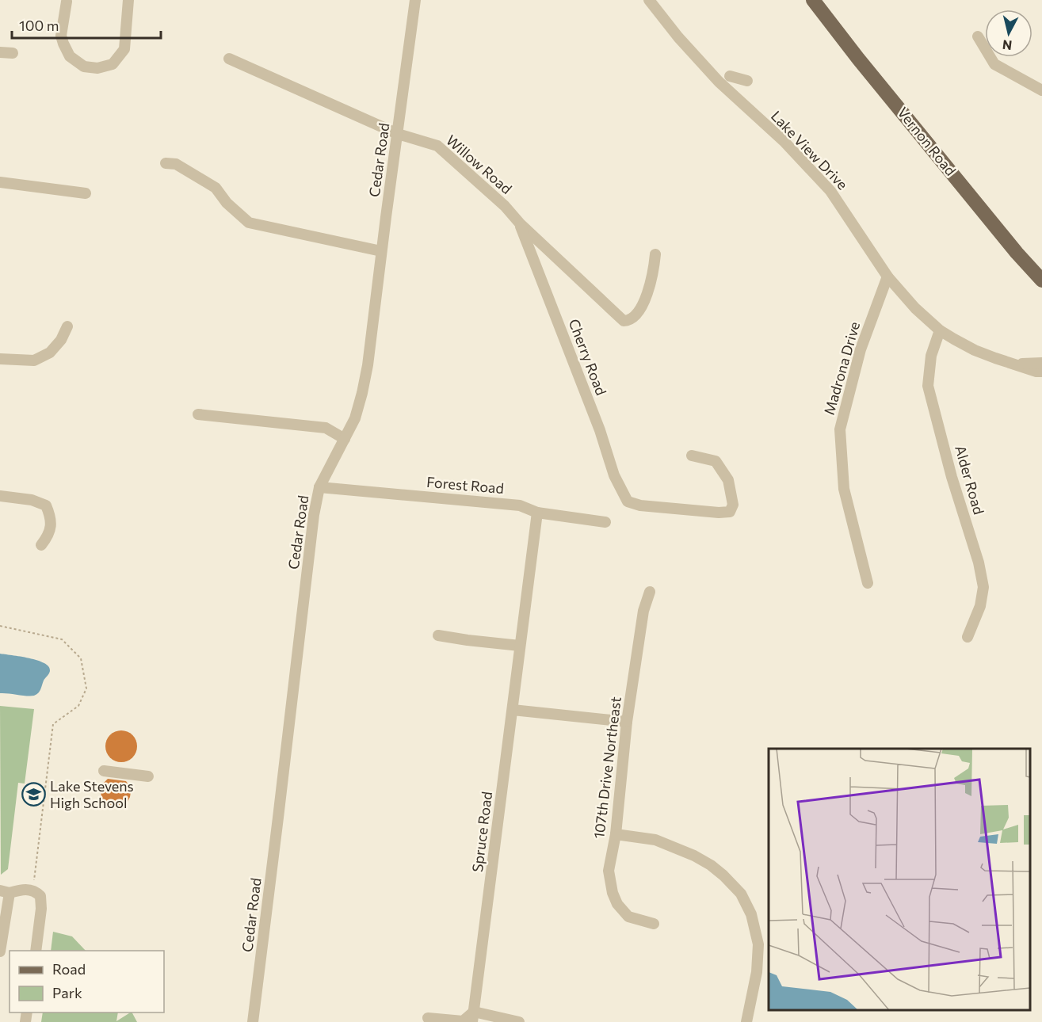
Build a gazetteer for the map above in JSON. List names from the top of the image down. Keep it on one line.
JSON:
{"streets":{"main road":["Vernon Road"],"street":["Lake View Drive","Cedar Road","Willow Road","Cherry Road","Madrona Drive","Alder Road","Forest Road","107th Drive Northeast","Spruce Road"]},"crossings":[["Lake View Drive","Madrona Drive"],["Lake View Drive","Alder Road"],["Cedar Road","Willow Road"],["Cedar Road","Forest Road"],["Willow Road","Cherry Road"],["Forest Road","Spruce Road"]],"places":{"school or university":["Lake Stevens High School"]},"legend":["Road","Park"],"scale_bar":"100 m","north":"bottom"}
